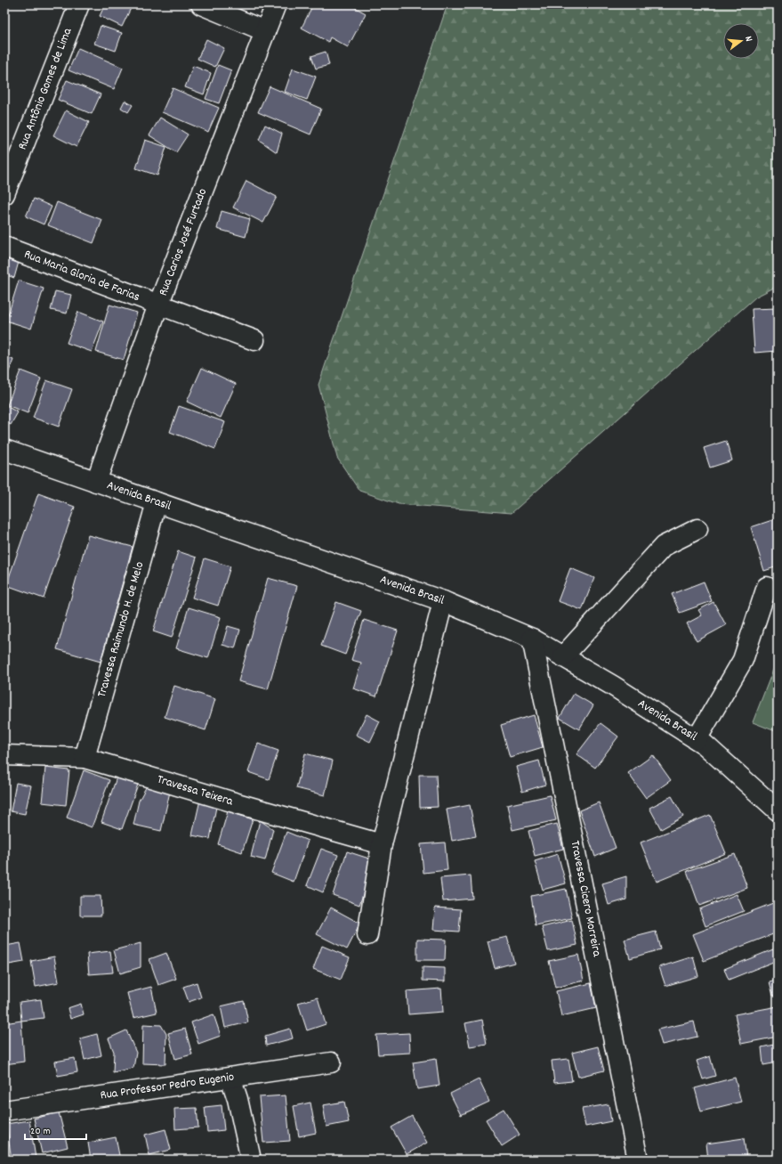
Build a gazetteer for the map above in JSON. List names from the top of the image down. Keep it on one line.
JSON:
{"streets":{"street":["Rua Antônio Gomes de Lima","Rua Carios José Furtado","Rua Maria Gloria de Farias","Avenida Brasil","Travessa Raimundo H. de Melo","Travessa Teixera","Travessa Cicero Morreira","Rua Professor Pedro Eugenio"]},"crossings":[["Rua Carios José Furtado","Rua Maria Gloria de Farias"],["Rua Carios José Furtado","Avenida Brasil"],["Avenida Brasil","Travessa Raimundo H. de Melo"],["Avenida Brasil","Travessa Cicero Morreira"],["Travessa Raimundo H. de Melo","Travessa Teixera"]],"scale_bar":"20 m","north":"right"}
